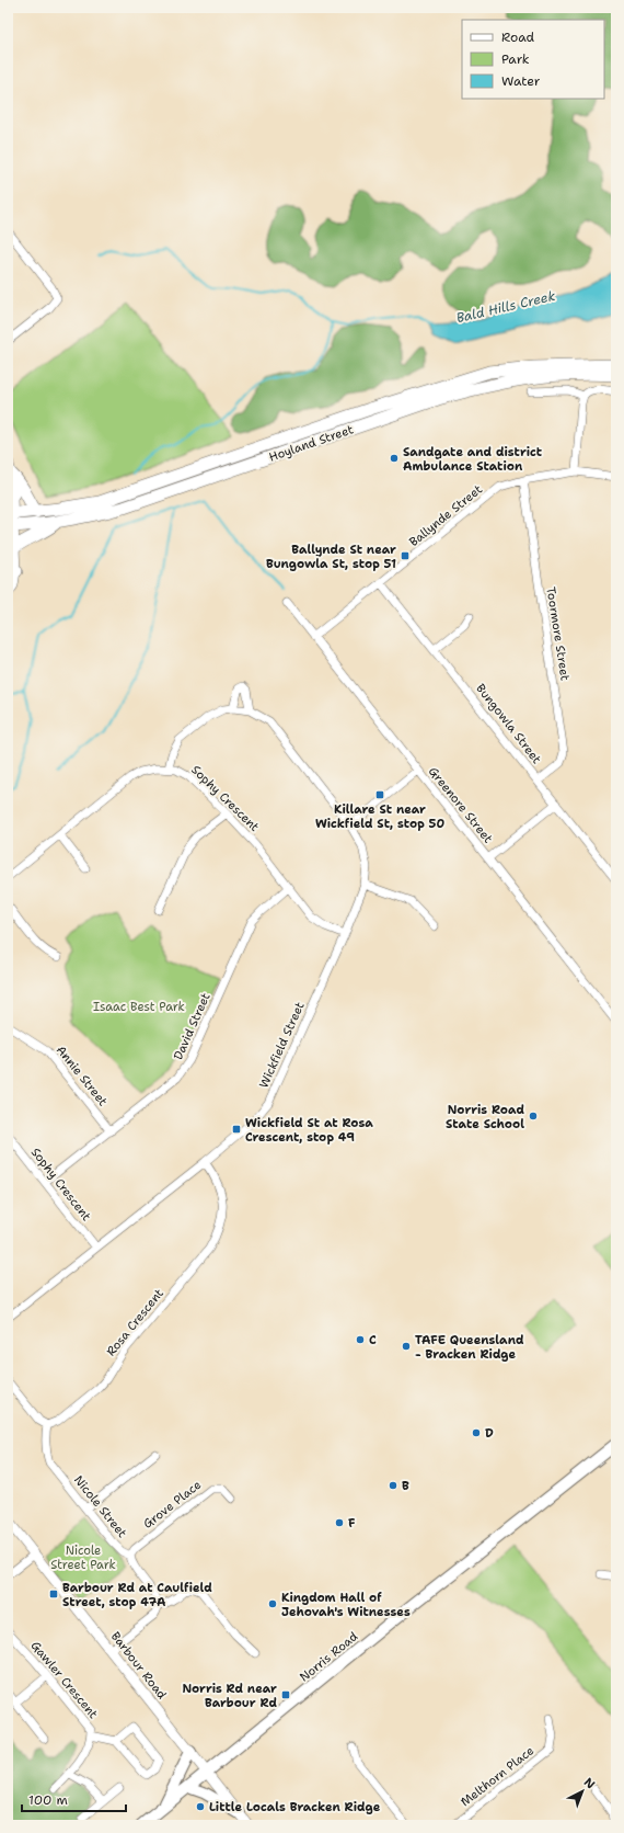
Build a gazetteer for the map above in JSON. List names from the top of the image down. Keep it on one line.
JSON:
{"streets":{"main road":["Hoyland Street","Norris Road"],"street":["Ballynde Street","Toormore Street","Bungowla Street","Sophy Crescent","Greenore Street","David Street","Wickfield Street","Annie Street","Rosa Crescent","Grove Place","Nicole Street","Barbour Road","Gawler Crescent","Melthorn Place"]},"crossings":[["Ballynde Street","Toormore Street"],["Ballynde Street","Bungowla Street"],["Ballynde Street","Greenore Street"],["Toormore Street","Bungowla Street"],["Sophy Crescent","David Street"],["Sophy Crescent","Wickfield Street"],["David Street","Annie Street"],["Wickfield Street","Rosa Crescent"],["Rosa Crescent","Nicole Street"],["Grove Place","Nicole Street"],["Norris Road","Barbour Road"]],"water":["Bald Hills Creek"],"parks":["Isaac Best Park","Nicole Street Park"],"places":{"other":["Sandgate and district Ambulance Station","Norris Road State School","C","TAFE Queensland - Bracken Ridge","D","B","F","Kingdom Hall of Jehovah's Witnesses","Little Locals Bracken Ridge"],"transit":["Ballynde St near Bungowla St, stop 51","Killare St near Wickfield St, stop 50","Wickfield St at Rosa Crescent, stop 49","Barbour Rd at Caulfield Street, stop 47A","Norris Rd near Barbour Rd"]},"legend":["Road","Park","Water"],"scale_bar":"100 m","north":"top right"}
